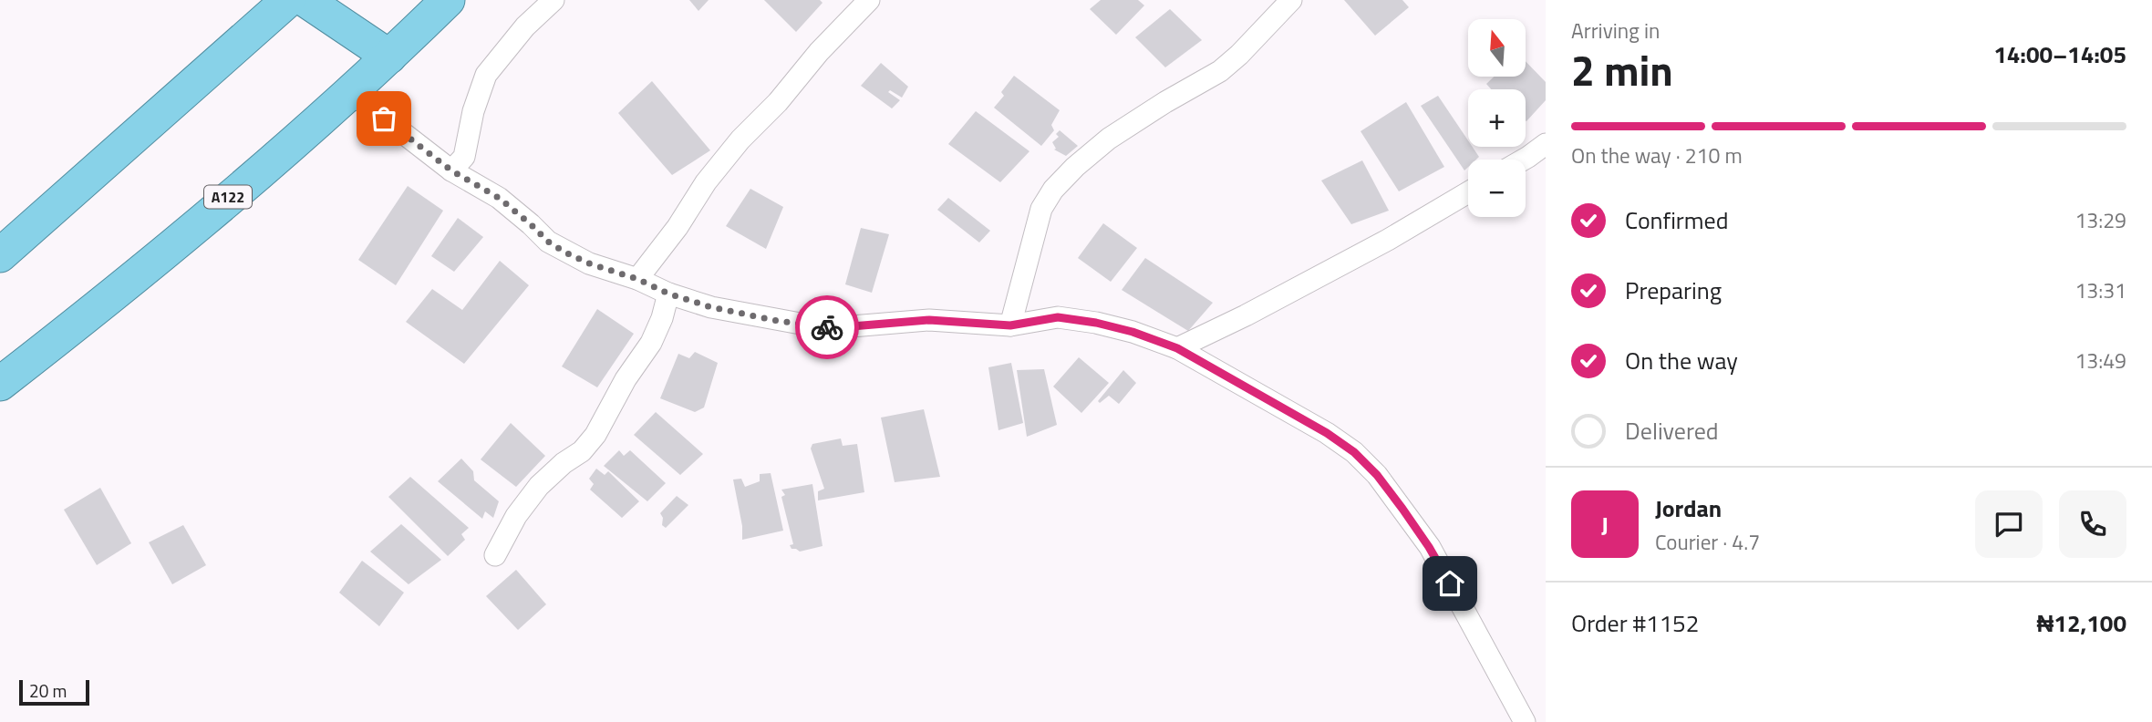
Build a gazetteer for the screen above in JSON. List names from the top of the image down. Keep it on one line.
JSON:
{"streets":{"highway":["A122"]},"scale_bar":"20 m","north":"top","page":{"heading":["2 min","Arriving in","14:00–14:05"],"panel":["Jordan","Courier · 4.7","Order #1152","₦12,100"],"map_buttons":["+","−"],"bar":"On the way · 210 m","list":[["Confirmed","13:29"],["Preparing","13:31"],["On the way","13:49"],"Delivered"],"round":"J","scale":"20 m"}}
